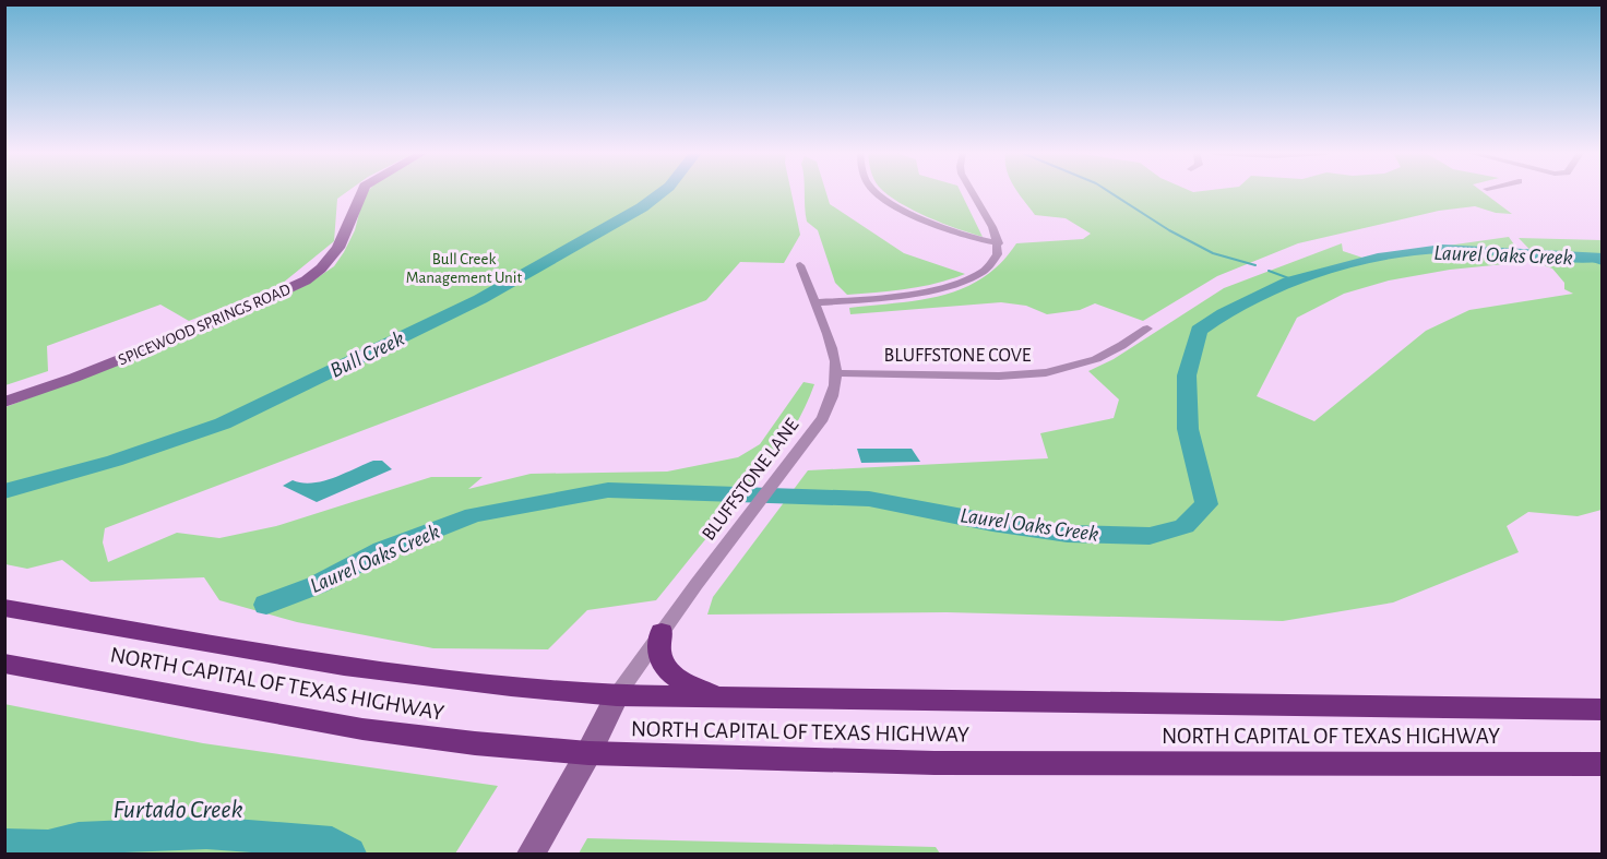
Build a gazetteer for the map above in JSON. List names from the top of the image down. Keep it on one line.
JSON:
{"streets":{"highway":["NORTH CAPITAL OF TEXAS HIGHWAY"],"main road":["SPICEWOOD SPRINGS ROAD"],"street":["BLUFFSTONE COVE","BLUFFSTONE LANE"]},"crossings":[["BLUFFSTONE COVE","BLUFFSTONE LANE"],["BLUFFSTONE LANE","NORTH CAPITAL OF TEXAS HIGHWAY"]],"water":["Laurel Oaks Creek","Bull Creek","Furtado Creek"],"parks":["Bull Creek Management Unit"]}
